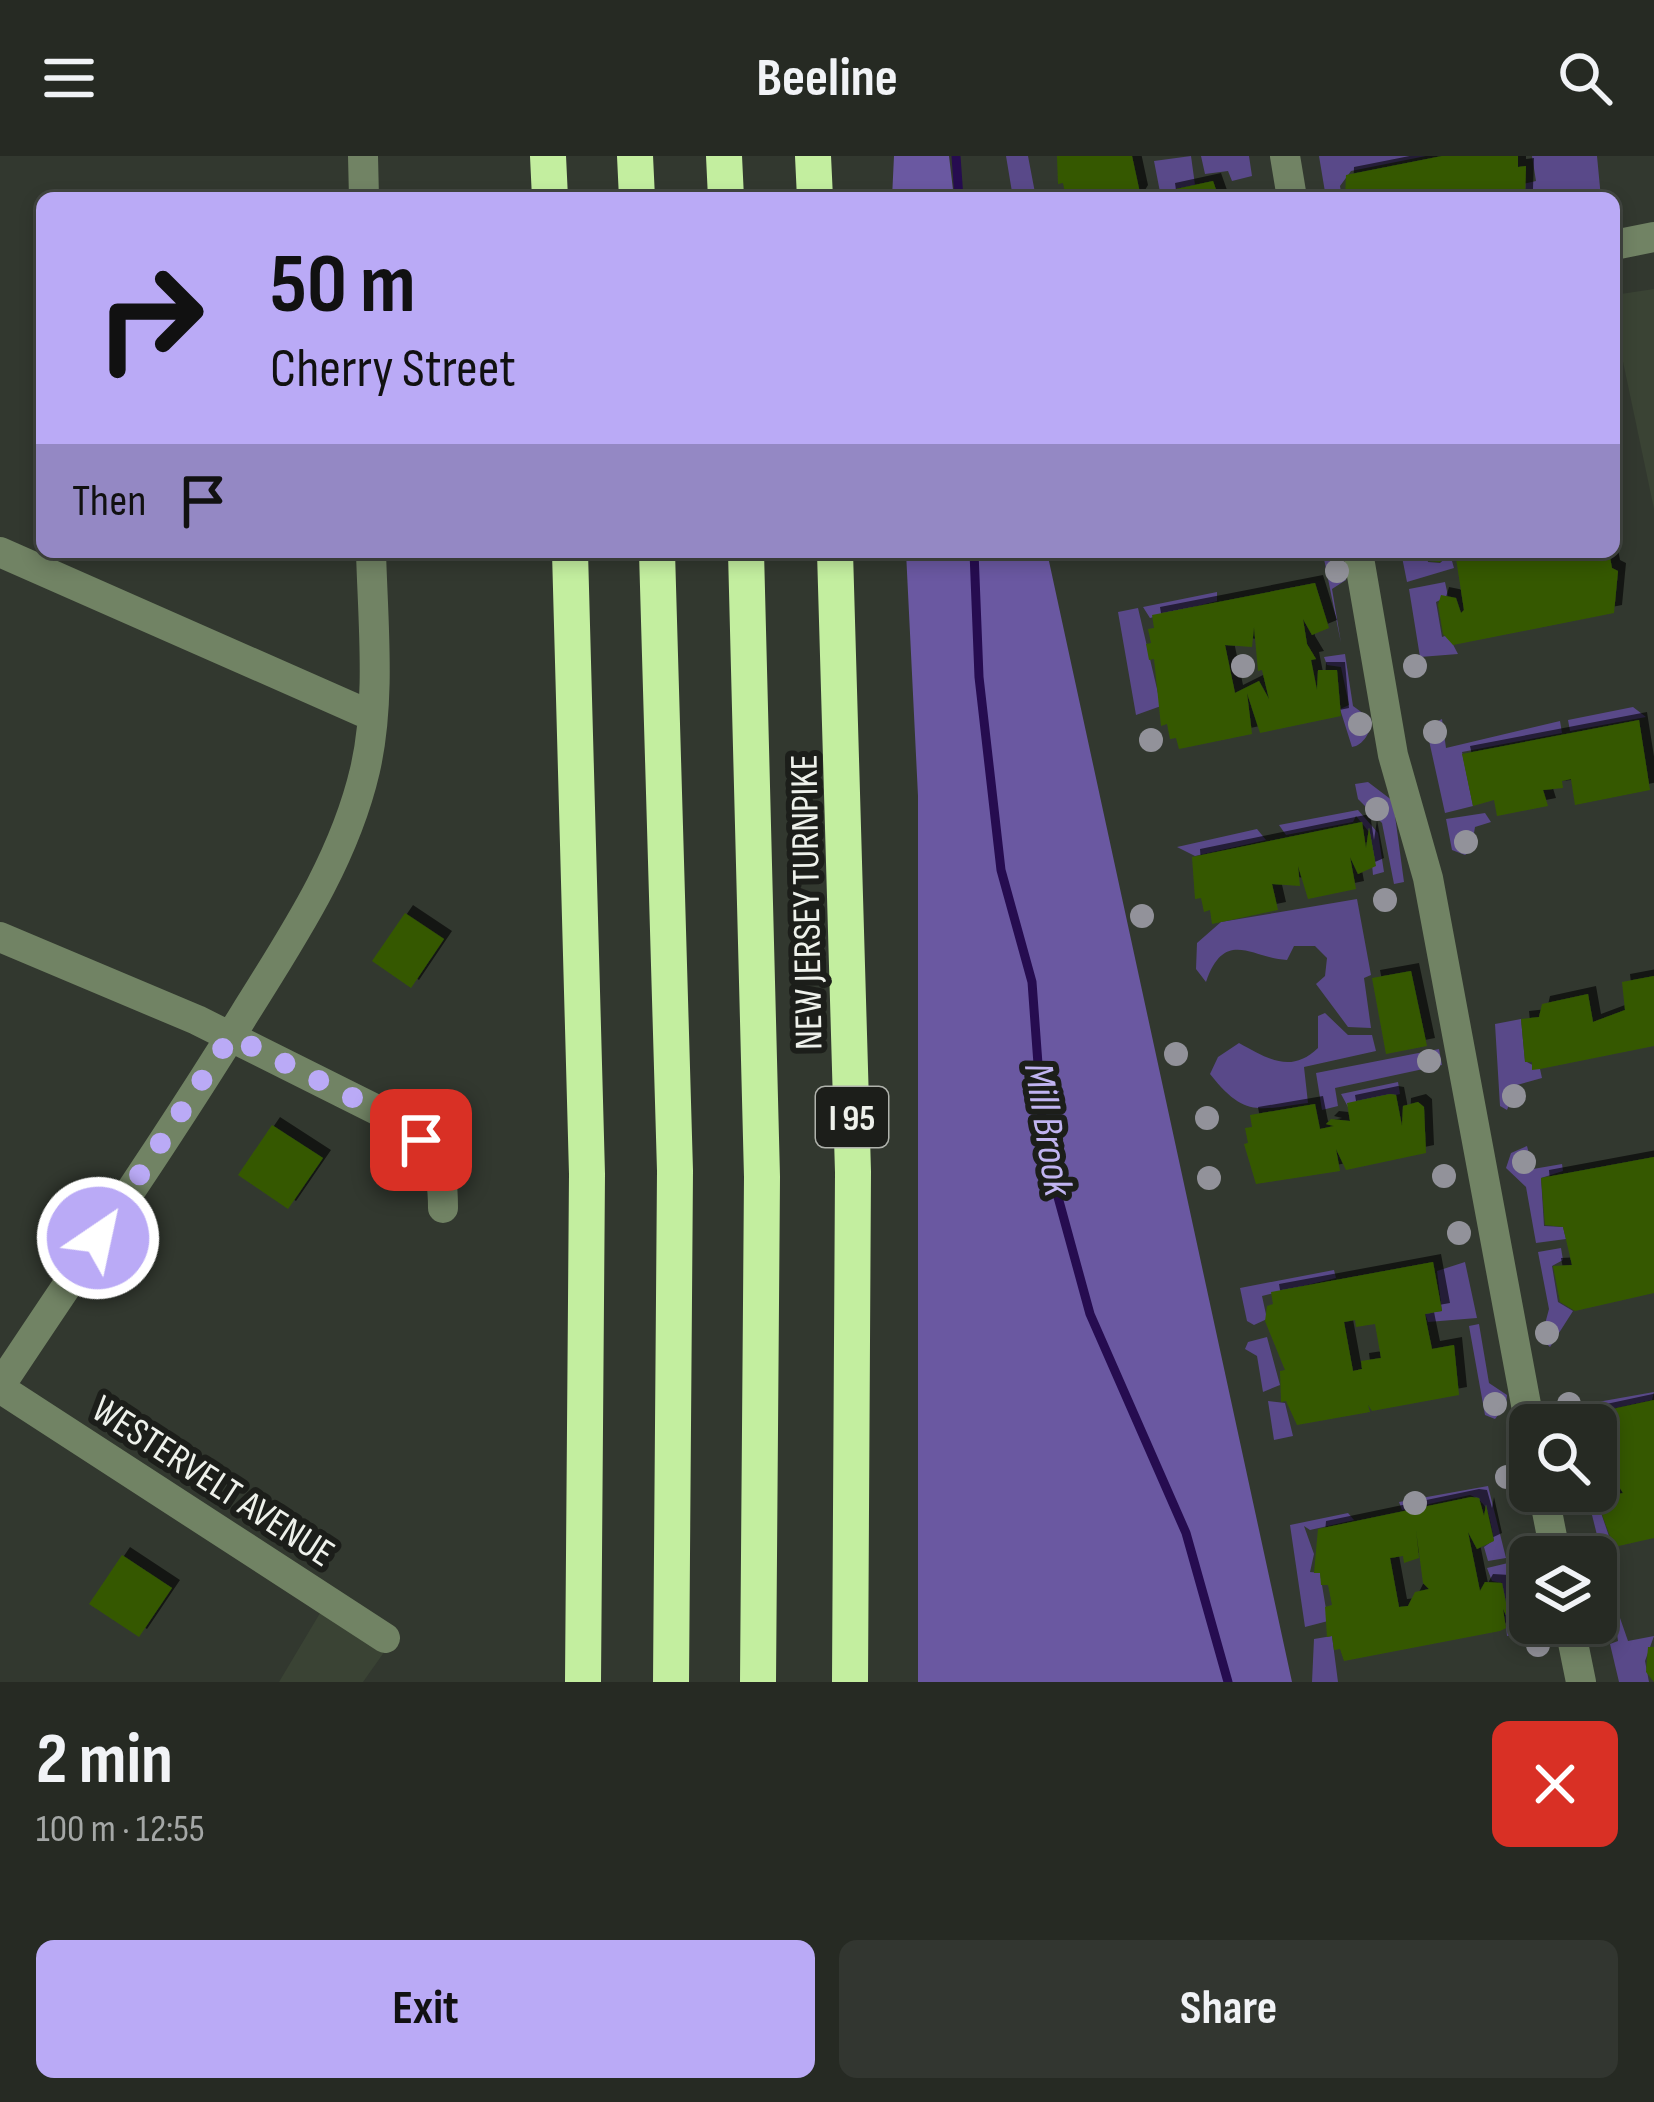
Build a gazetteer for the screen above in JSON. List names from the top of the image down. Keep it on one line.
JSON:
{"streets":{"highway":["NEW JERSEY TURNPIKE","I 95"],"street":["WESTERVELT AVENUE"]},"water":["Mill Brook"],"page":{"header":"Beeline","turn":["50 m","Cherry Street"],"then":"Then","heading":["2 min","100 m · 12:55"],"buttons":["Exit","Share"]}}
